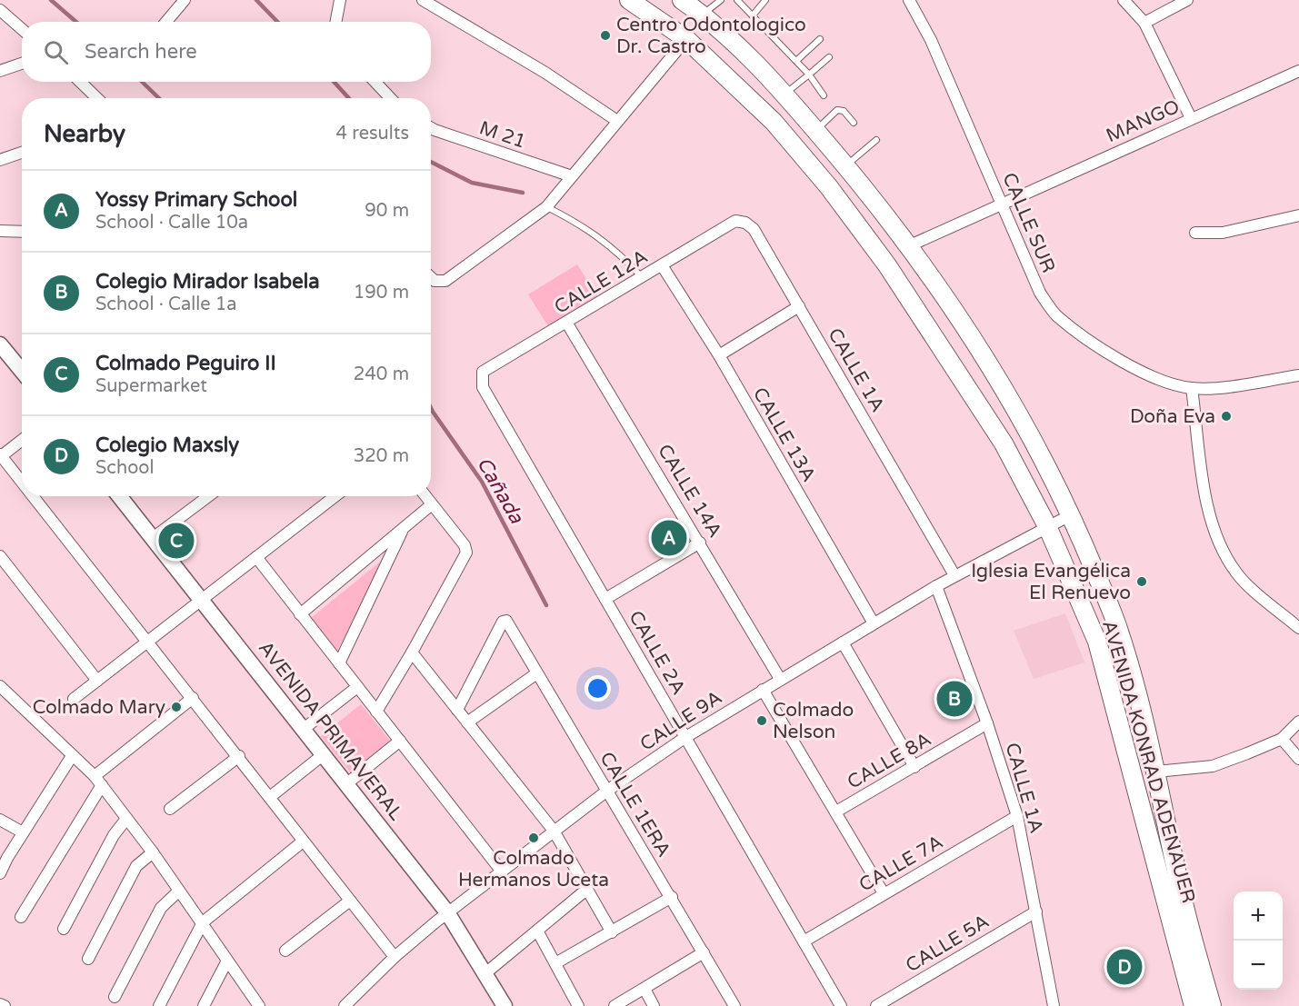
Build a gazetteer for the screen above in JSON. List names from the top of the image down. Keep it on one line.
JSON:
{"streets":{"main road":["AVENIDA KONRAD ADENAUER"],"street":["MANGO","M 21","CALLE SUR","CALLE 12A","CALLE 1A","CALLE 13A","CALLE 14A","CALLE 2A","CALLE 9A","AVENIDA PRIMAVERAL","CALLE 8A","CALLE 1ERA","CALLE 7A","CALLE 5A"]},"crossings":[["MANGO","CALLE SUR"],["MANGO","AVENIDA KONRAD ADENAUER"],["CALLE 12A","CALLE 1A"],["CALLE 12A","CALLE 13A"],["CALLE 12A","CALLE 14A"],["CALLE 12A","CALLE 2A"],["CALLE 1A","CALLE 9A"],["CALLE 1A","CALLE 8A"],["CALLE 1A","CALLE 7A"],["CALLE 1A","CALLE 5A"],["CALLE 13A","CALLE 9A"],["CALLE 14A","CALLE 9A"],["CALLE 2A","CALLE 9A"],["CALLE 2A","CALLE 7A"],["CALLE 9A","AVENIDA PRIMAVERAL"],["CALLE 9A","AVENIDA KONRAD ADENAUER"],["CALLE 9A","CALLE 1ERA"]],"water":["Cañada"],"places":["Centro Odontologico Dr. Castro","Doña Eva","Iglesia Evangélica El Renuevo","Colmado Mary","Colmado Nelson","Colmado Hermanos Uceta"],"page":{"search":"Search here","heading":["Nearby","4 results"],"list":[{"mark":"A","name":"Yossy Primary School","note":"School · Calle 10a","value":"90 m"},{"mark":"B","name":"Colegio Mirador Isabela","note":"School · Calle 1a","value":"190 m"},{"mark":"C","name":"Colmado Peguiro II","note":"Supermarket","value":"240 m"},{"mark":"D","name":"Colegio Maxsly","note":"School","value":"320 m"}],"pins":["A","C","B","D"],"map_buttons":["+","−"]}}
